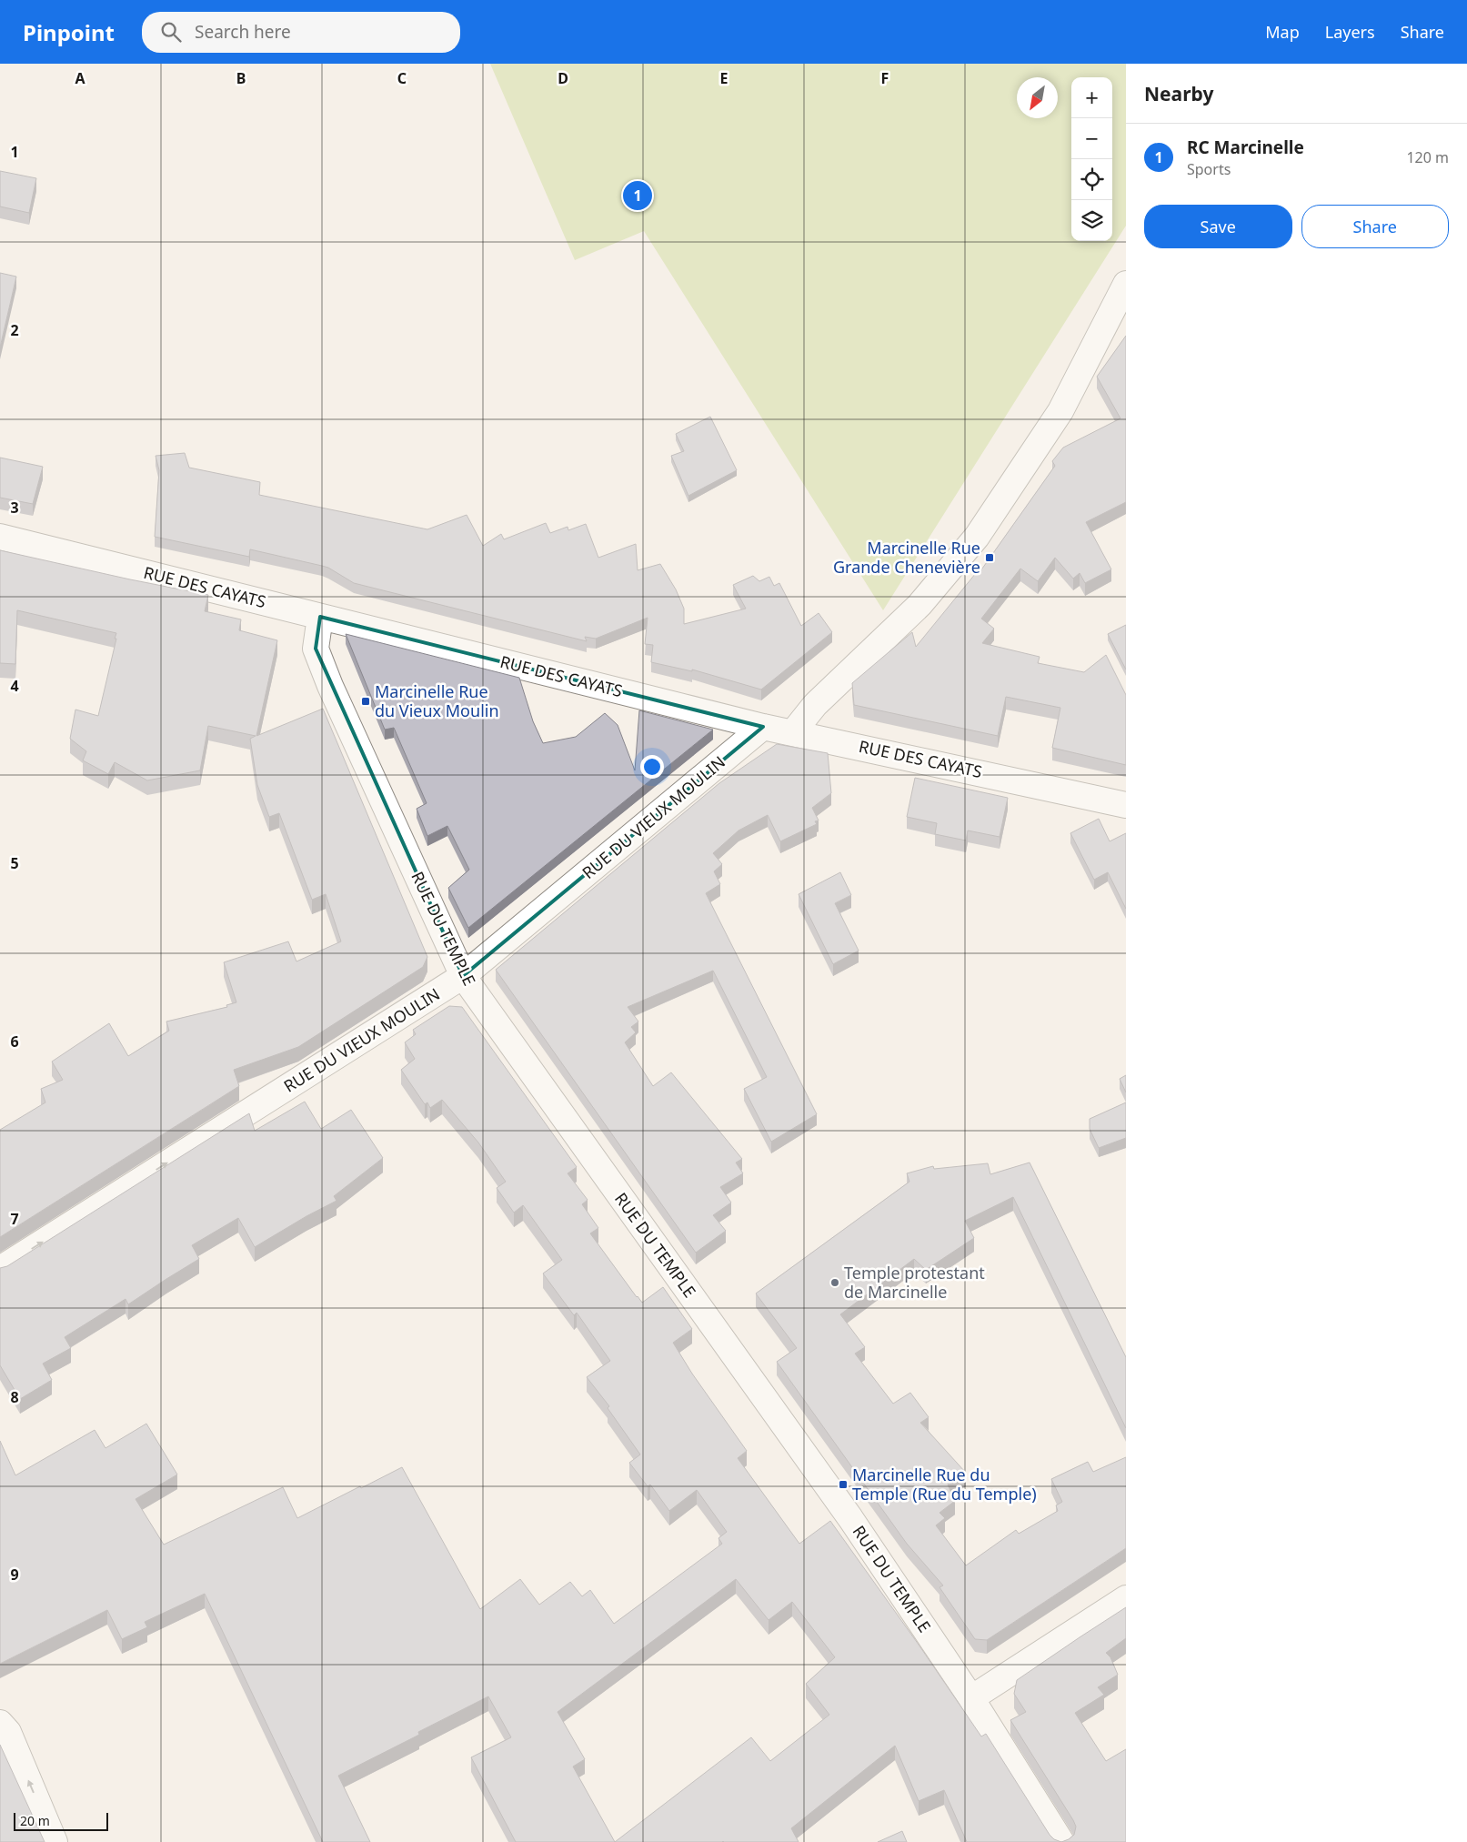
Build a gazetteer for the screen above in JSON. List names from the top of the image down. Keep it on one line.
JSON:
{"streets":{"street":["RUE DES CAYATS","RUE DU VIEUX MOULIN","RUE DU TEMPLE"]},"crossings":[["RUE DES CAYATS","RUE DU VIEUX MOULIN"],["RUE DES CAYATS","RUE DU TEMPLE"],["RUE DU VIEUX MOULIN","RUE DU TEMPLE"]],"one_way":["RUE DU VIEUX MOULIN"],"places":{"transit":["Marcinelle Rue Grande Chenevière","Marcinelle Rue du Vieux Moulin","Marcinelle Rue du Temple (Rue du Temple)"],"other":["Temple protestant de Marcinelle"]},"scale_bar":"20 m","north":"bottom left","page":{"header":"Pinpoint","search":"Search here","nav":["Map","Layers","Share"],"heading":"Nearby","map_buttons":["+","−"],"list":[{"mark":"1","name":"RC Marcinelle","note":"Sports","value":"120 m"}],"pins":"1","buttons":["Save","Share"],"scale":"20 m"},"grid":{"columns":["A","B","C","D","E","F"],"rows":["1","2","3","4","5","6","7","8","9"]}}
